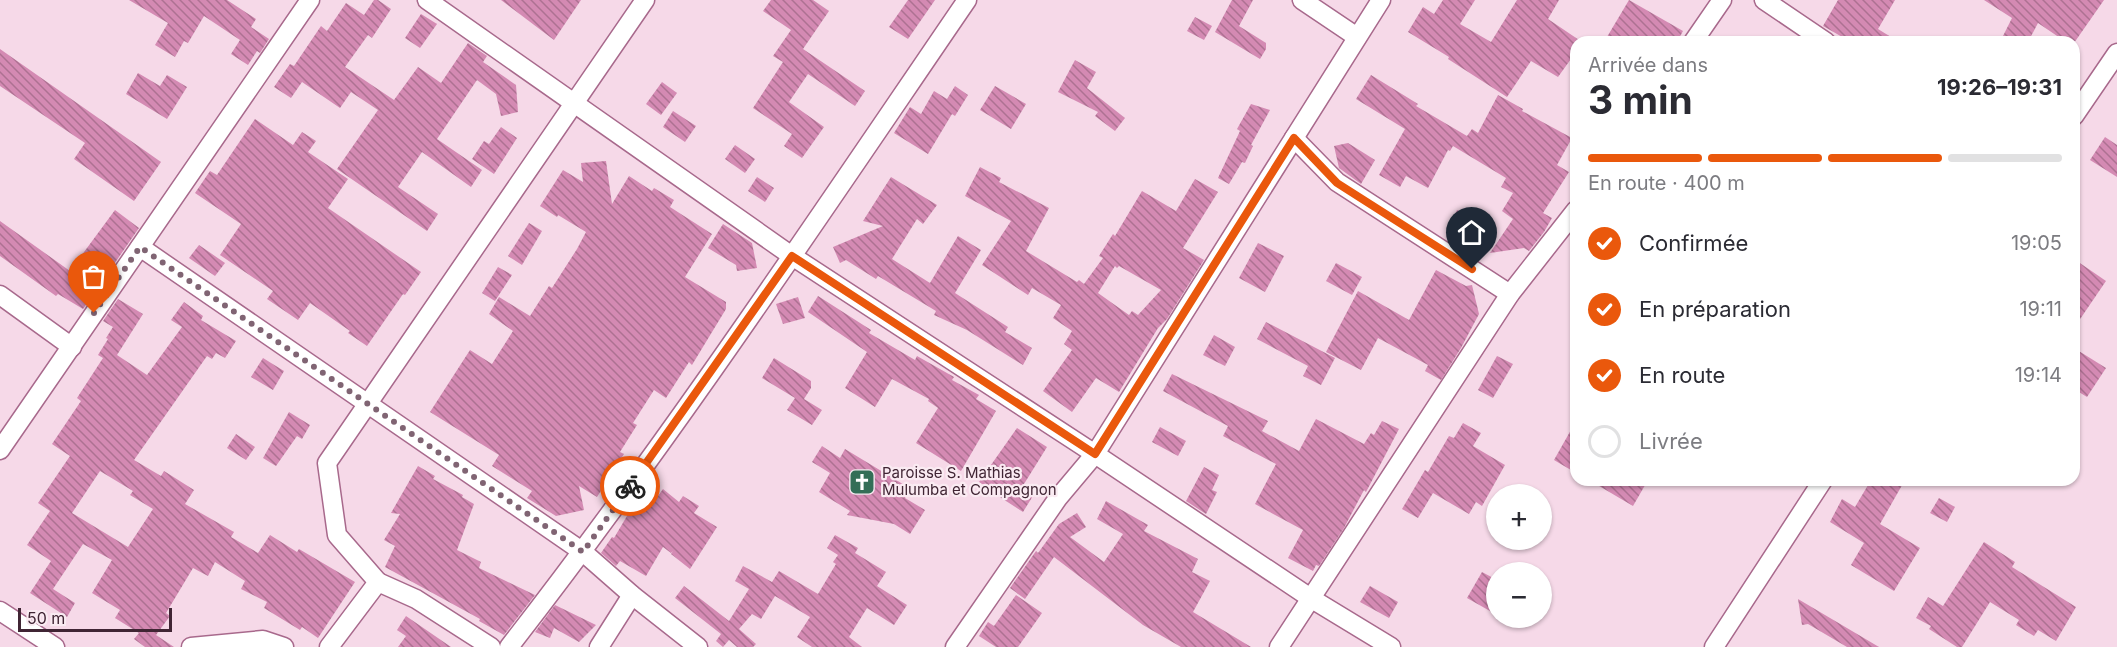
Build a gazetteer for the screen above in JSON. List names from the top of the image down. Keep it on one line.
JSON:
{"places":{"church":["Paroisse S. Mathias Mulumba et Compagnon"]},"scale_bar":"50 m","page":{"heading":["3 min","Arrivée dans","19:26–19:31"],"bar":"En route · 400 m","list":[["Confirmée","19:05"],["En préparation","19:11"],["En route","19:14"],"Livrée"],"map_buttons":["+","−"],"scale":"50 m"}}
